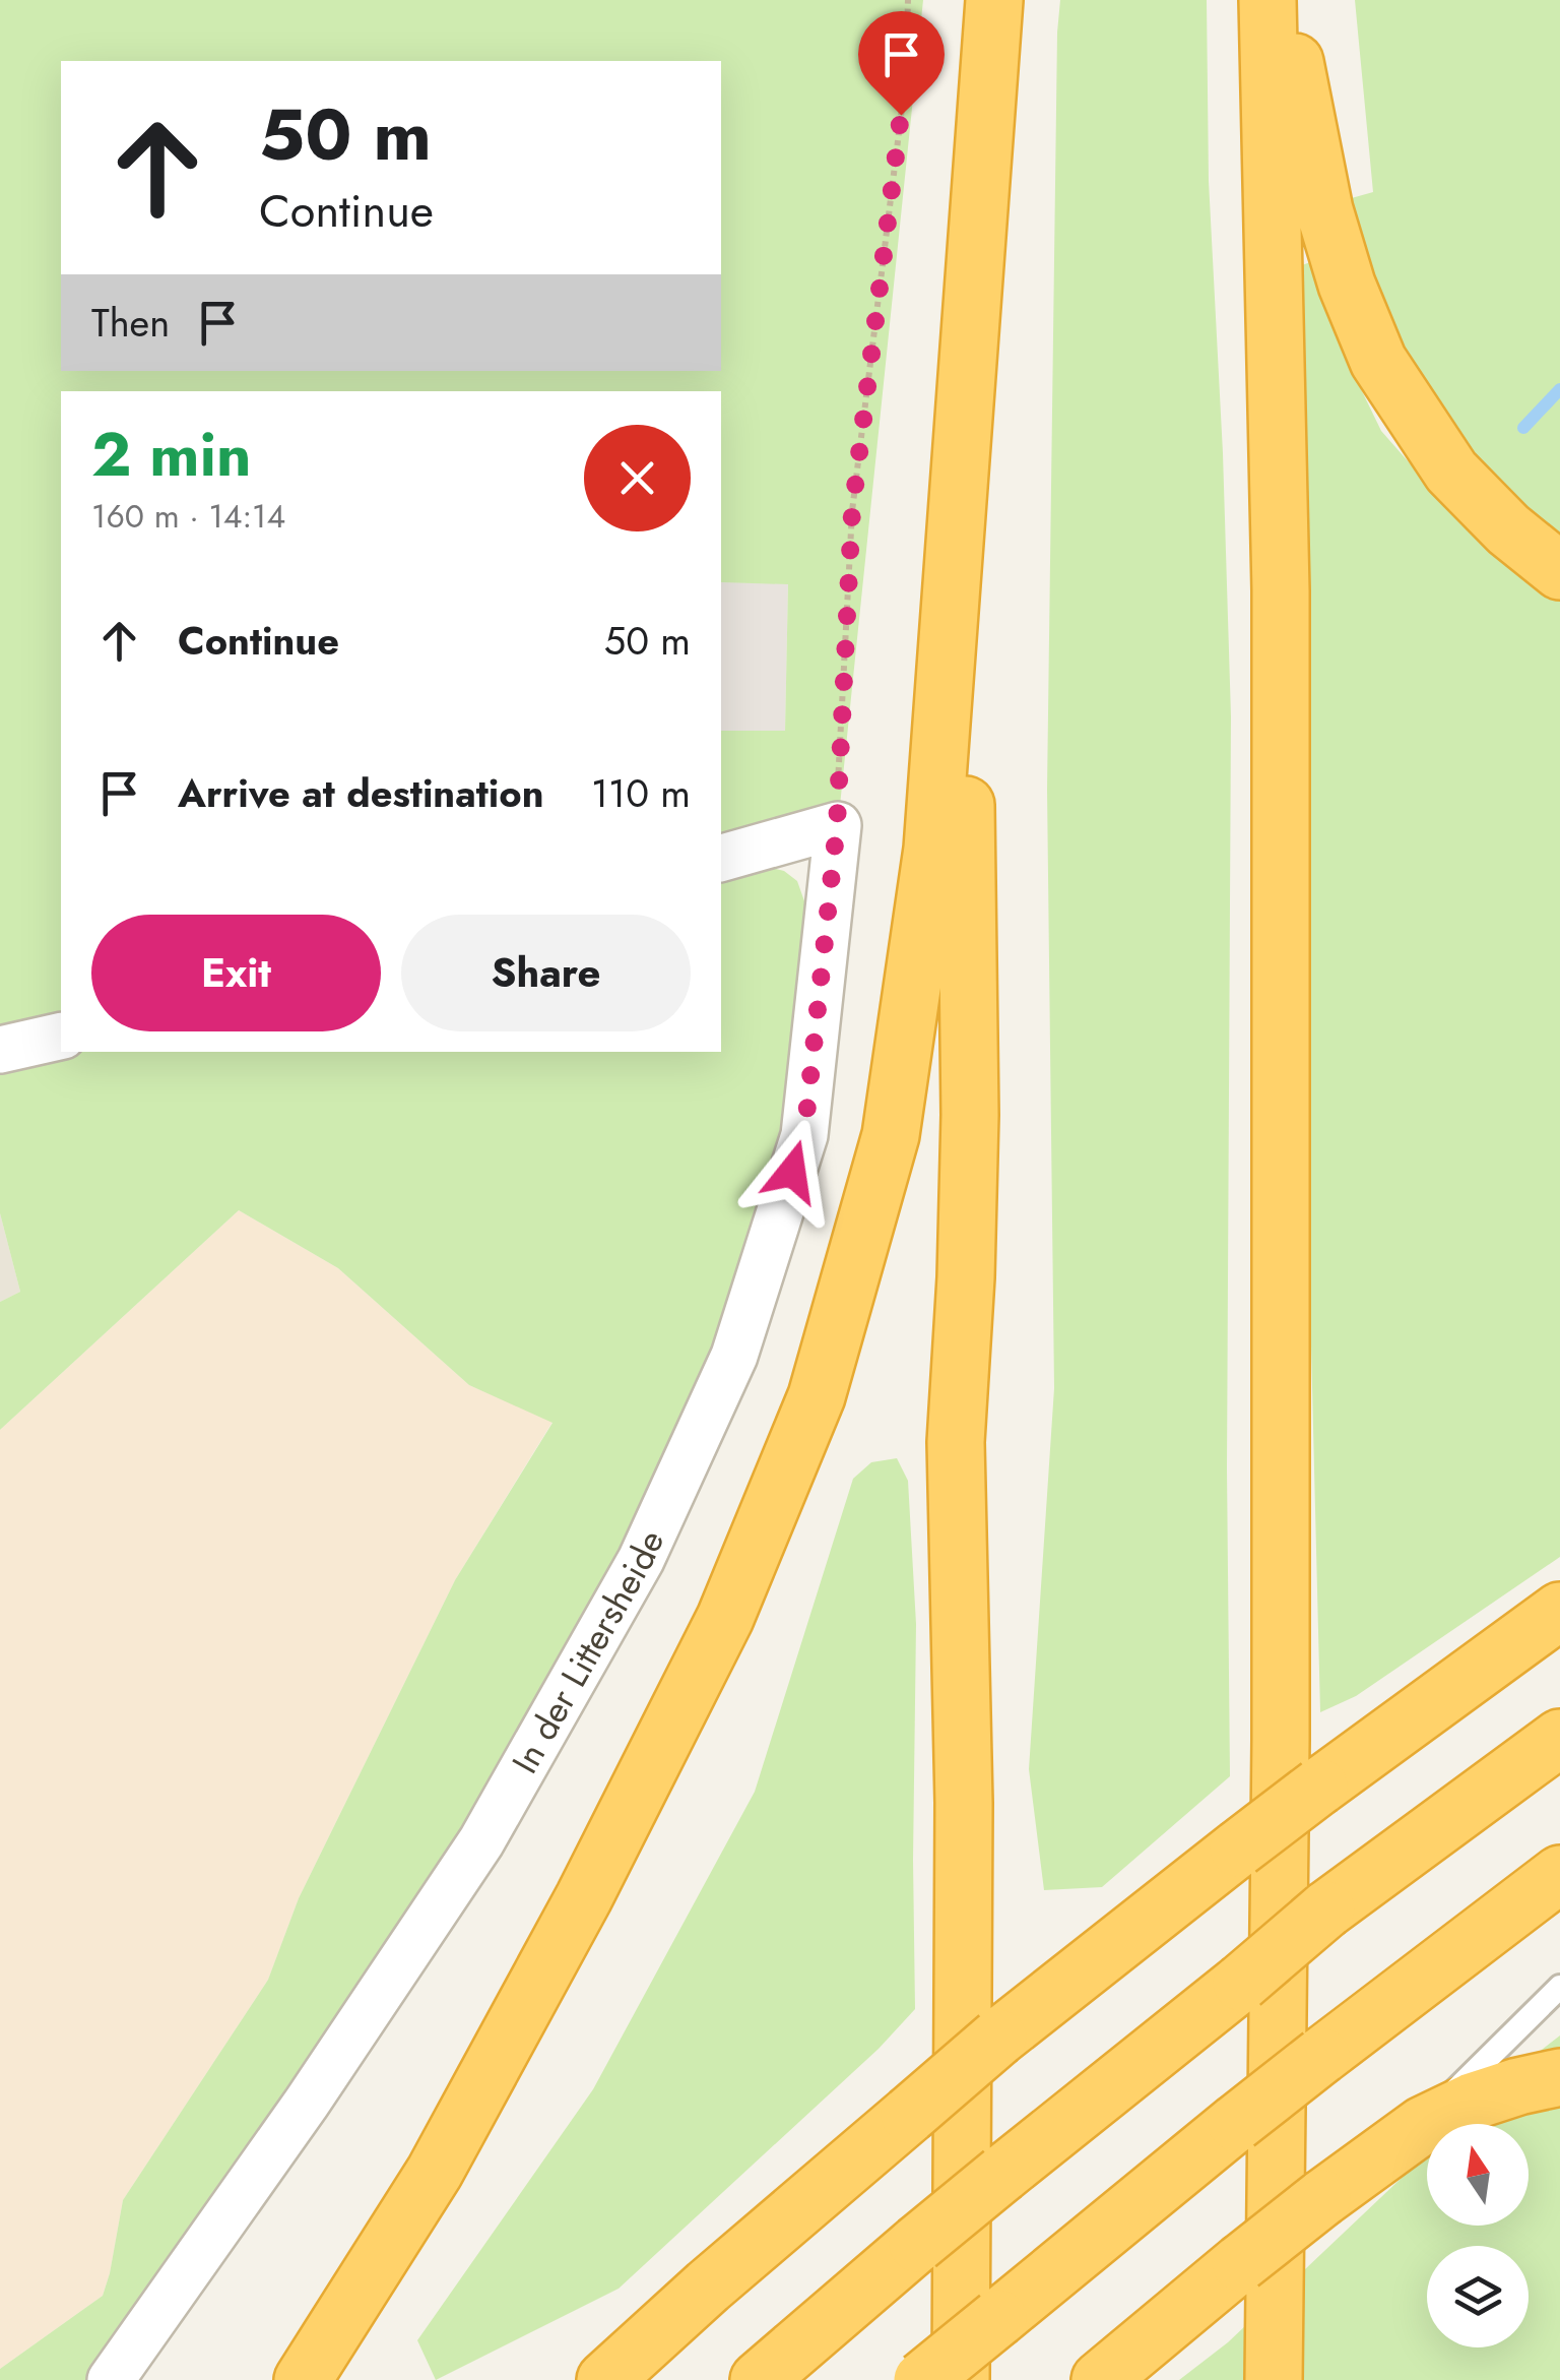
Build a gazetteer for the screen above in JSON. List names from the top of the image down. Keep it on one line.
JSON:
{"streets":{"street":["In der Littersheide"]},"north":"top","page":{"turn":["50 m","Continue"],"then":"Then","heading":["2 min","160 m · 14:14"],"list":[{"name":"Continue","value":"50 m"},{"name":"Arrive at destination","value":"110 m"}],"buttons":["Exit","Share"]}}
